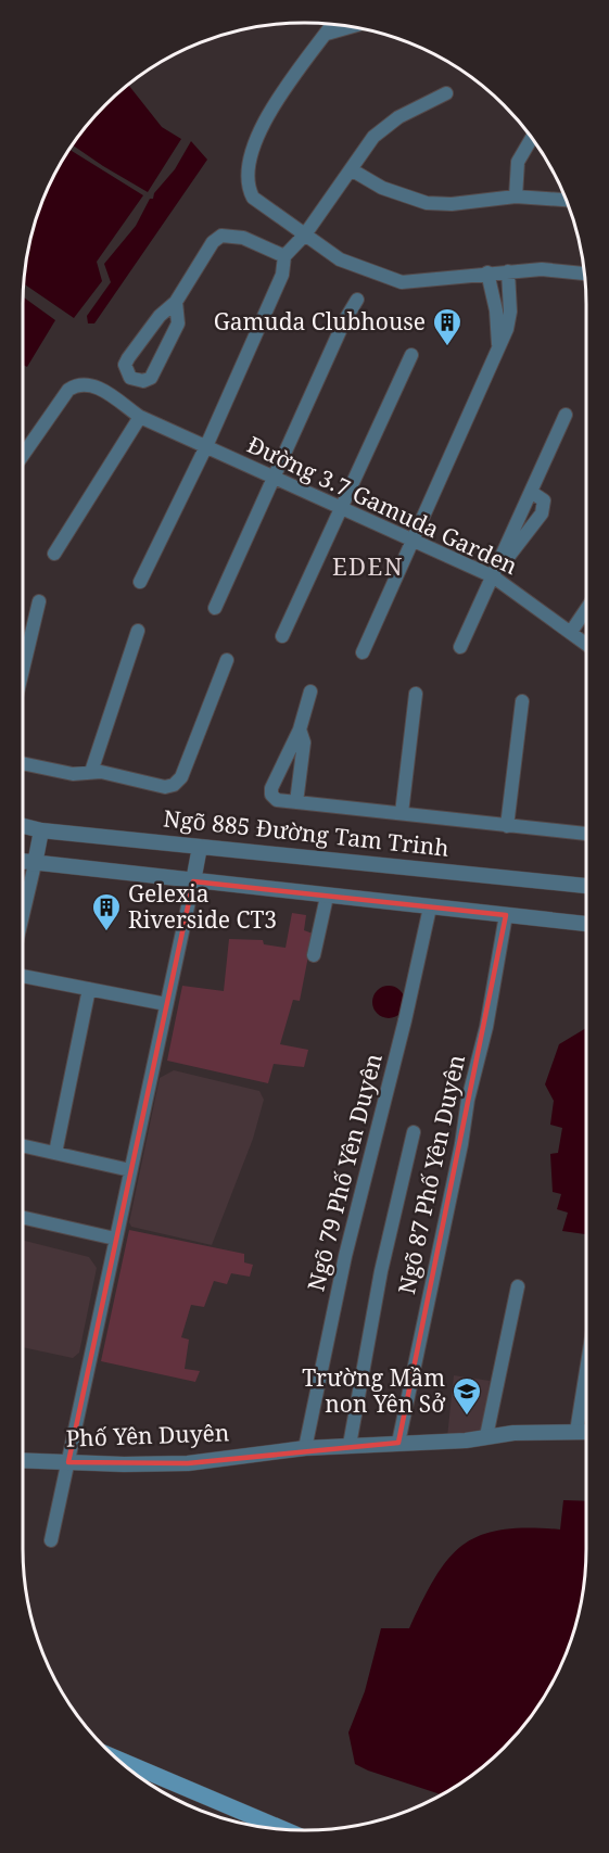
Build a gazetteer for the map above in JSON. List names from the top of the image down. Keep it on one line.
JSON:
{"streets":{"street":["Đường 3.7 Gamuda Garden","Ngõ 885 Đường Tam Trinh","Ngõ 79 Phố Yên Duyên","Ngõ 87 Phố Yên Duyên","Phố Yên Duyên"]},"crossings":[["Ngõ 79 Phố Yên Duyên","Phố Yên Duyên"],["Ngõ 87 Phố Yên Duyên","Phố Yên Duyên"]],"districts":["EDEN"],"places":{"building":["Gamuda Clubhouse","Gelexia Riverside CT3"],"school or university":["Trường Mầm non Yên Sở"]}}
